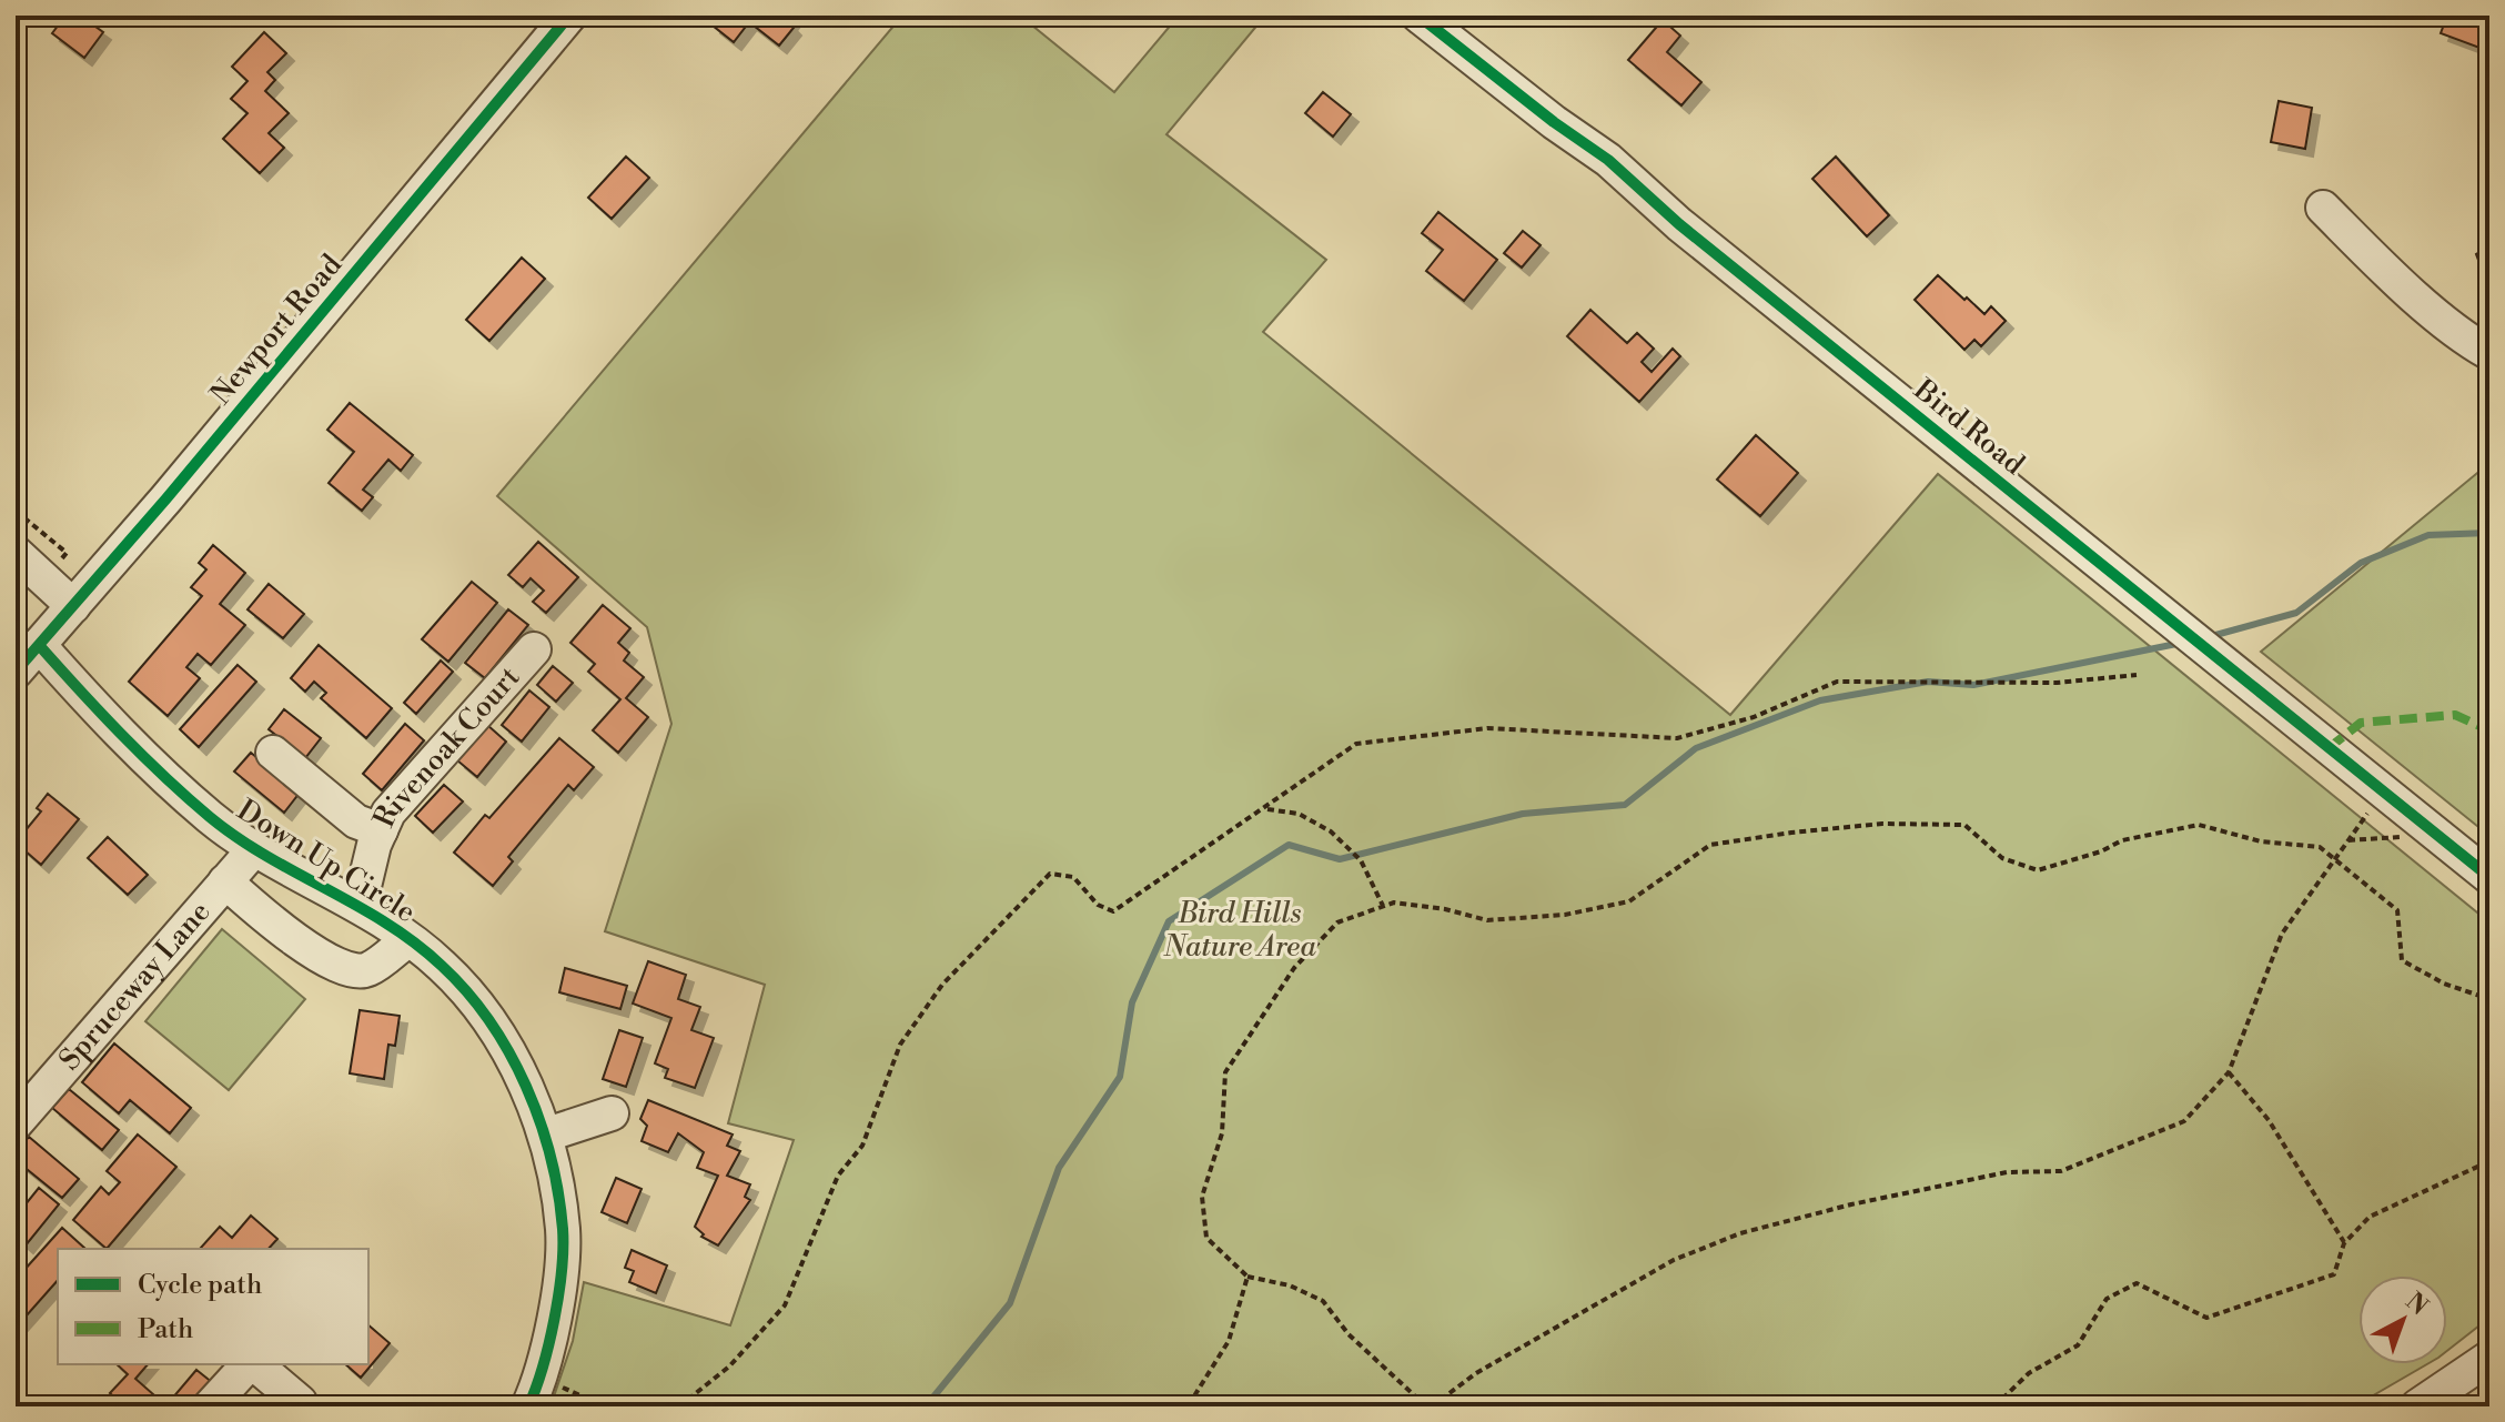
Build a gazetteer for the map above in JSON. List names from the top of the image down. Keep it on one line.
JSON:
{"streets":{"street":["Newport Road","Bird Road","Rivenoak Court","Down Up Circle","Spruceway Lane"]},"crossings":[["Newport Road","Down Up Circle"],["Rivenoak Court","Down Up Circle"],["Down Up Circle","Spruceway Lane"]],"parks":["Bird Hills Nature Area"],"legend":["Cycle path","Path"],"north":"top right"}
